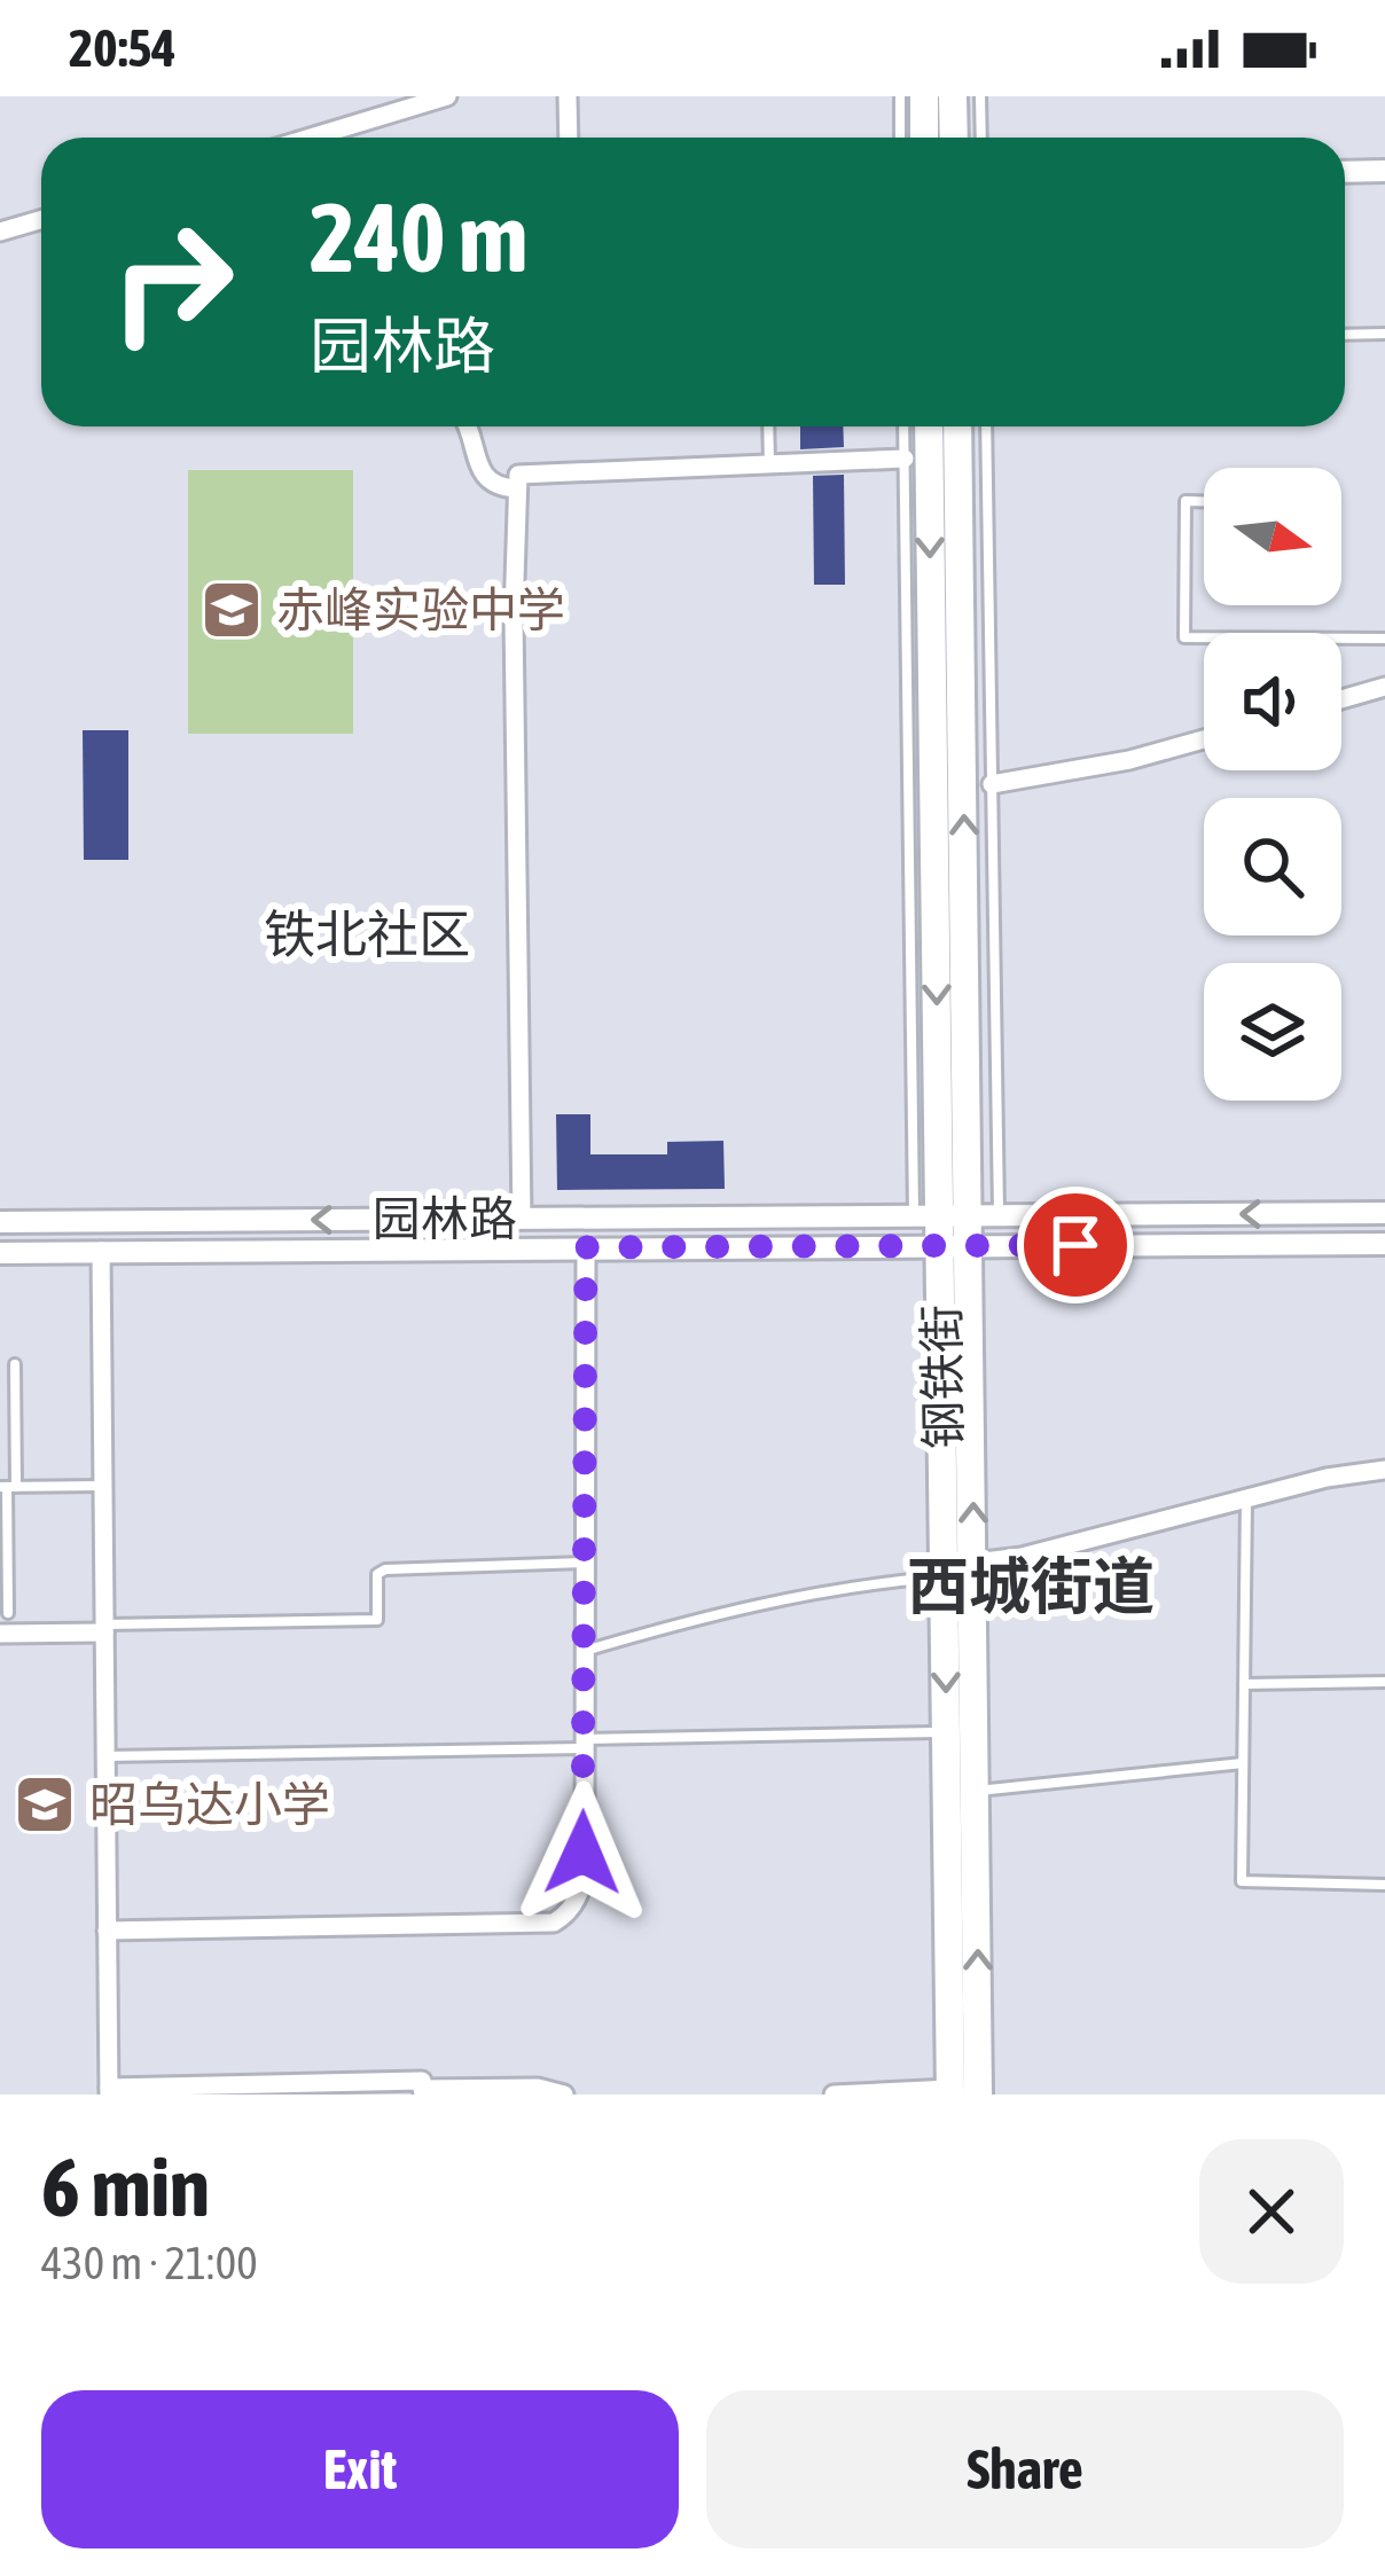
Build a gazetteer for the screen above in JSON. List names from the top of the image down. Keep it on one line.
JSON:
{"streets":{"highway":["钢铁街"],"street":["园林路"]},"crossings":[["园林路","钢铁街"]],"districts":["铁北社区","西城街道"],"places":{"school or university":["赤峰实验中学","昭乌达小学"]},"north":"right","page":{"status":"20:54","turn":["240 m","园林路"],"heading":["6 min","430 m · 21:00"],"buttons":["Exit","Share"]}}
